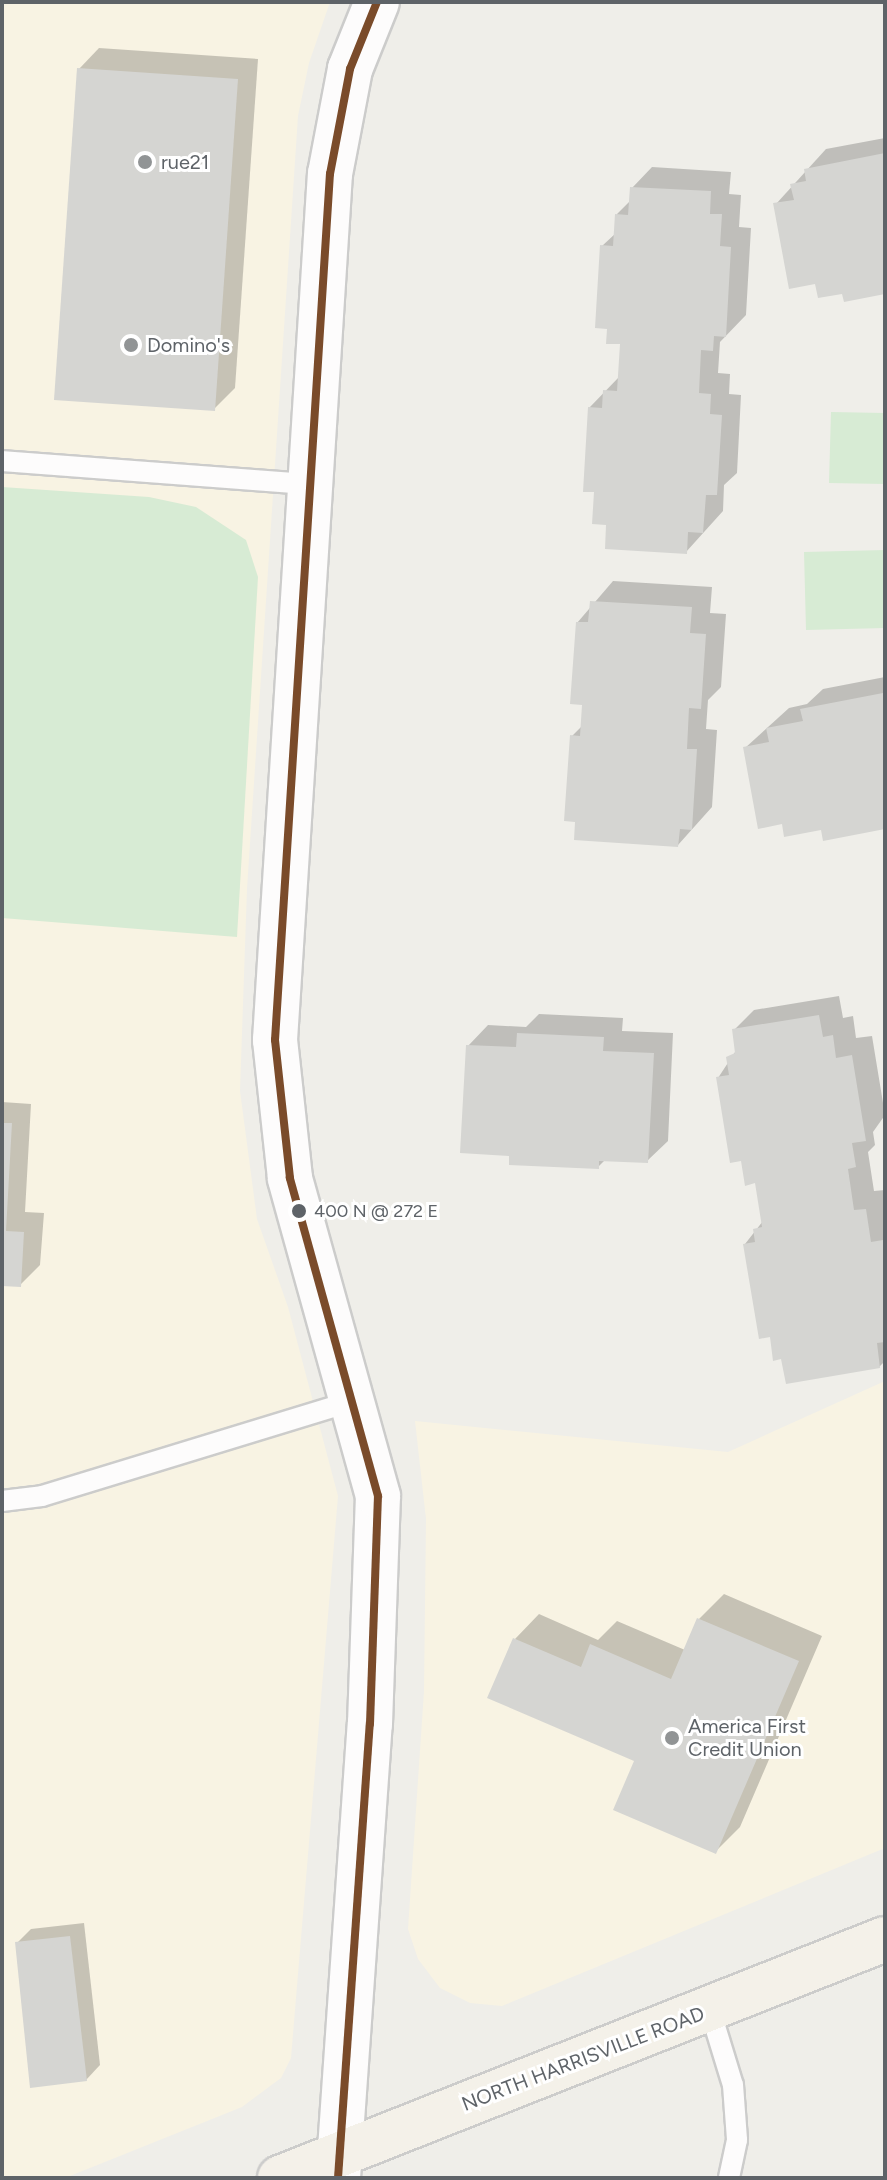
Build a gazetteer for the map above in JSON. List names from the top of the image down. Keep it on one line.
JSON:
{"streets":{"main road":["NORTH HARRISVILLE ROAD"]},"places":["rue21","Domino's","400 N @ 272 E","America First Credit Union"]}
